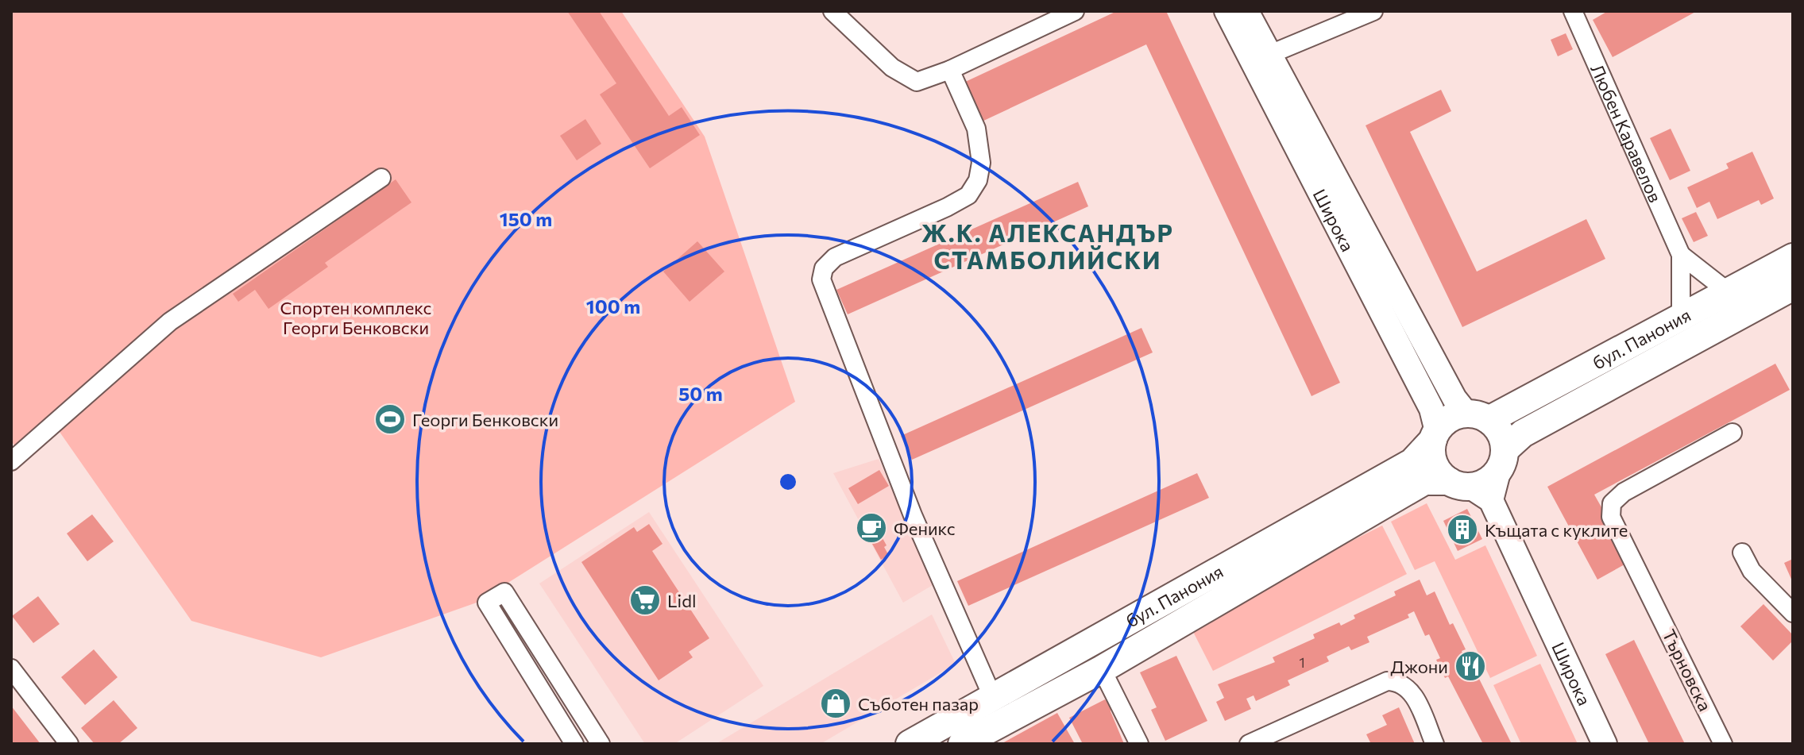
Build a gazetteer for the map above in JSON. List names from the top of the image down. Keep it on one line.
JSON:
{"streets":{"main road":["Широка","бул. Панония"],"street":["Любен Каравелов","Търновска"]},"crossings":[["Любен Каравелов","бул. Панония"],["Широка","бул. Панония"]],"districts":["Ж.К. АЛЕКСАНДЪР СТАМБОЛИЙСКИ"],"parks":["Спортен комплекс Георги Бенковски"],"places":{"sports":["Георги Бенковски"],"cafe":["Феникс"],"building":["Къщата с куклите"],"supermarket":["Lidl"],"restaurant":["Джони"],"shop":["Съботен пазар"]},"house_numbers":["1"],"rings":["150 m","100 m","50 m"]}
